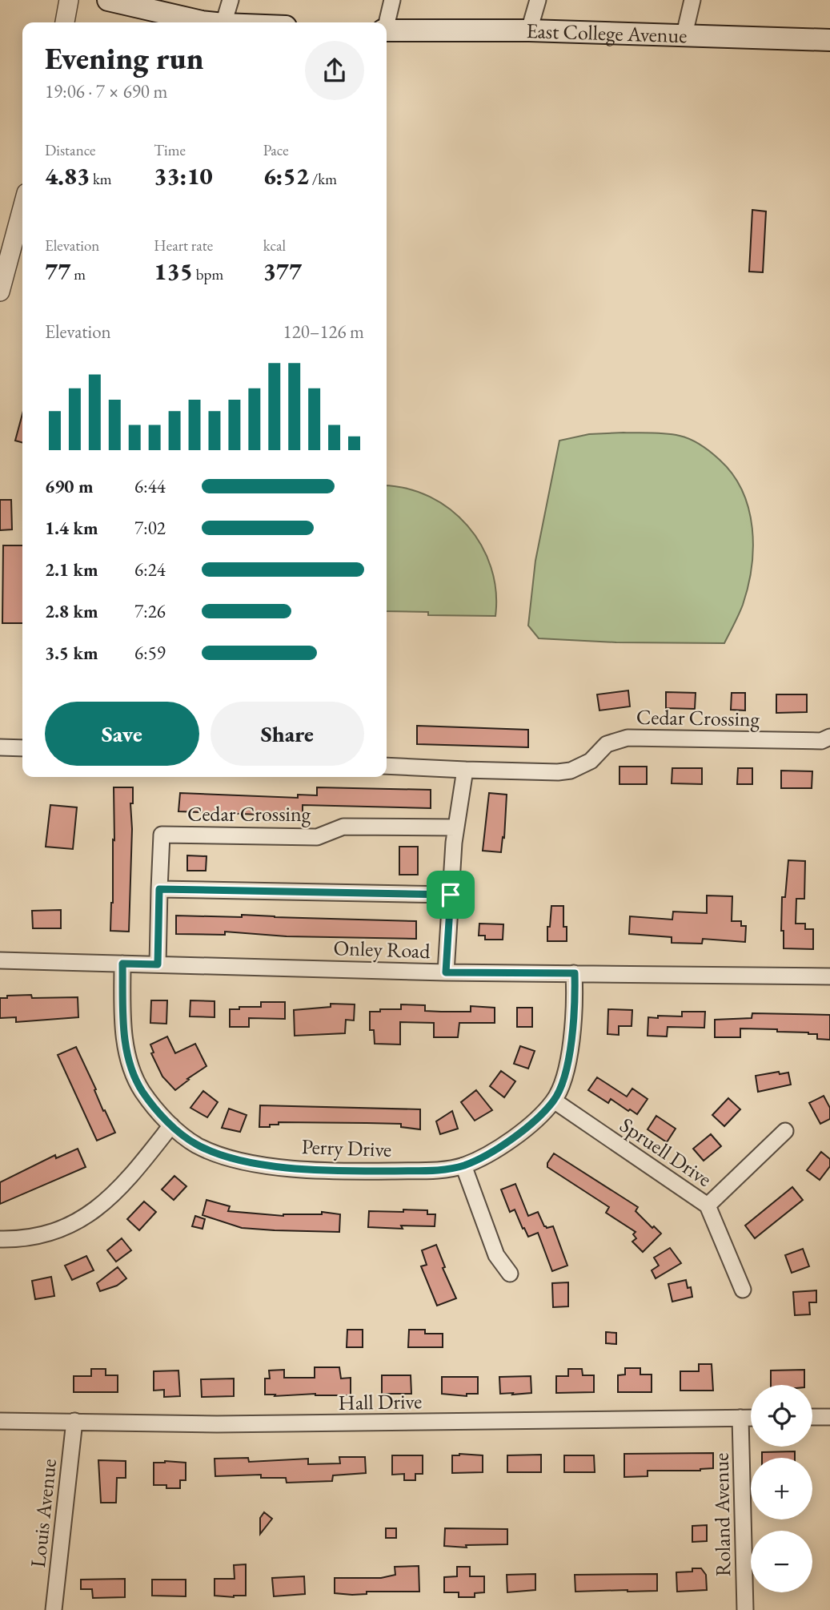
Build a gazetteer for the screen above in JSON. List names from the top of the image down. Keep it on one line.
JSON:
{"streets":{"main road":["East College Avenue"],"street":["Cedar Crossing","Onley Road","Perry Drive","Spruell Drive","Hall Drive","Louis Avenue","Roland Avenue"]},"crossings":[["Cedar Crossing","Onley Road"],["Onley Road","Perry Drive"],["Perry Drive","Spruell Drive"],["Hall Drive","Louis Avenue"],["Hall Drive","Roland Avenue"]],"page":{"heading":["Evening run","19:06 · 7 × 690 m"],"stats":[["Distance","4.83 km"],["Time","33:10"],["Pace","6:52 /km"],["Elevation","77 m"],["Heart rate","135 bpm"],["kcal","377"]],"chart":["Elevation","120–126 m"],"list":[{"name":"690 m","note":"6:44"},{"name":"1.4 km","note":"7:02"},{"name":"2.1 km","note":"6:24"},{"name":"2.8 km","note":"7:26"},{"name":"3.5 km","note":"6:59"}],"buttons":["Save","Share"],"map_buttons":["+","−"]}}
